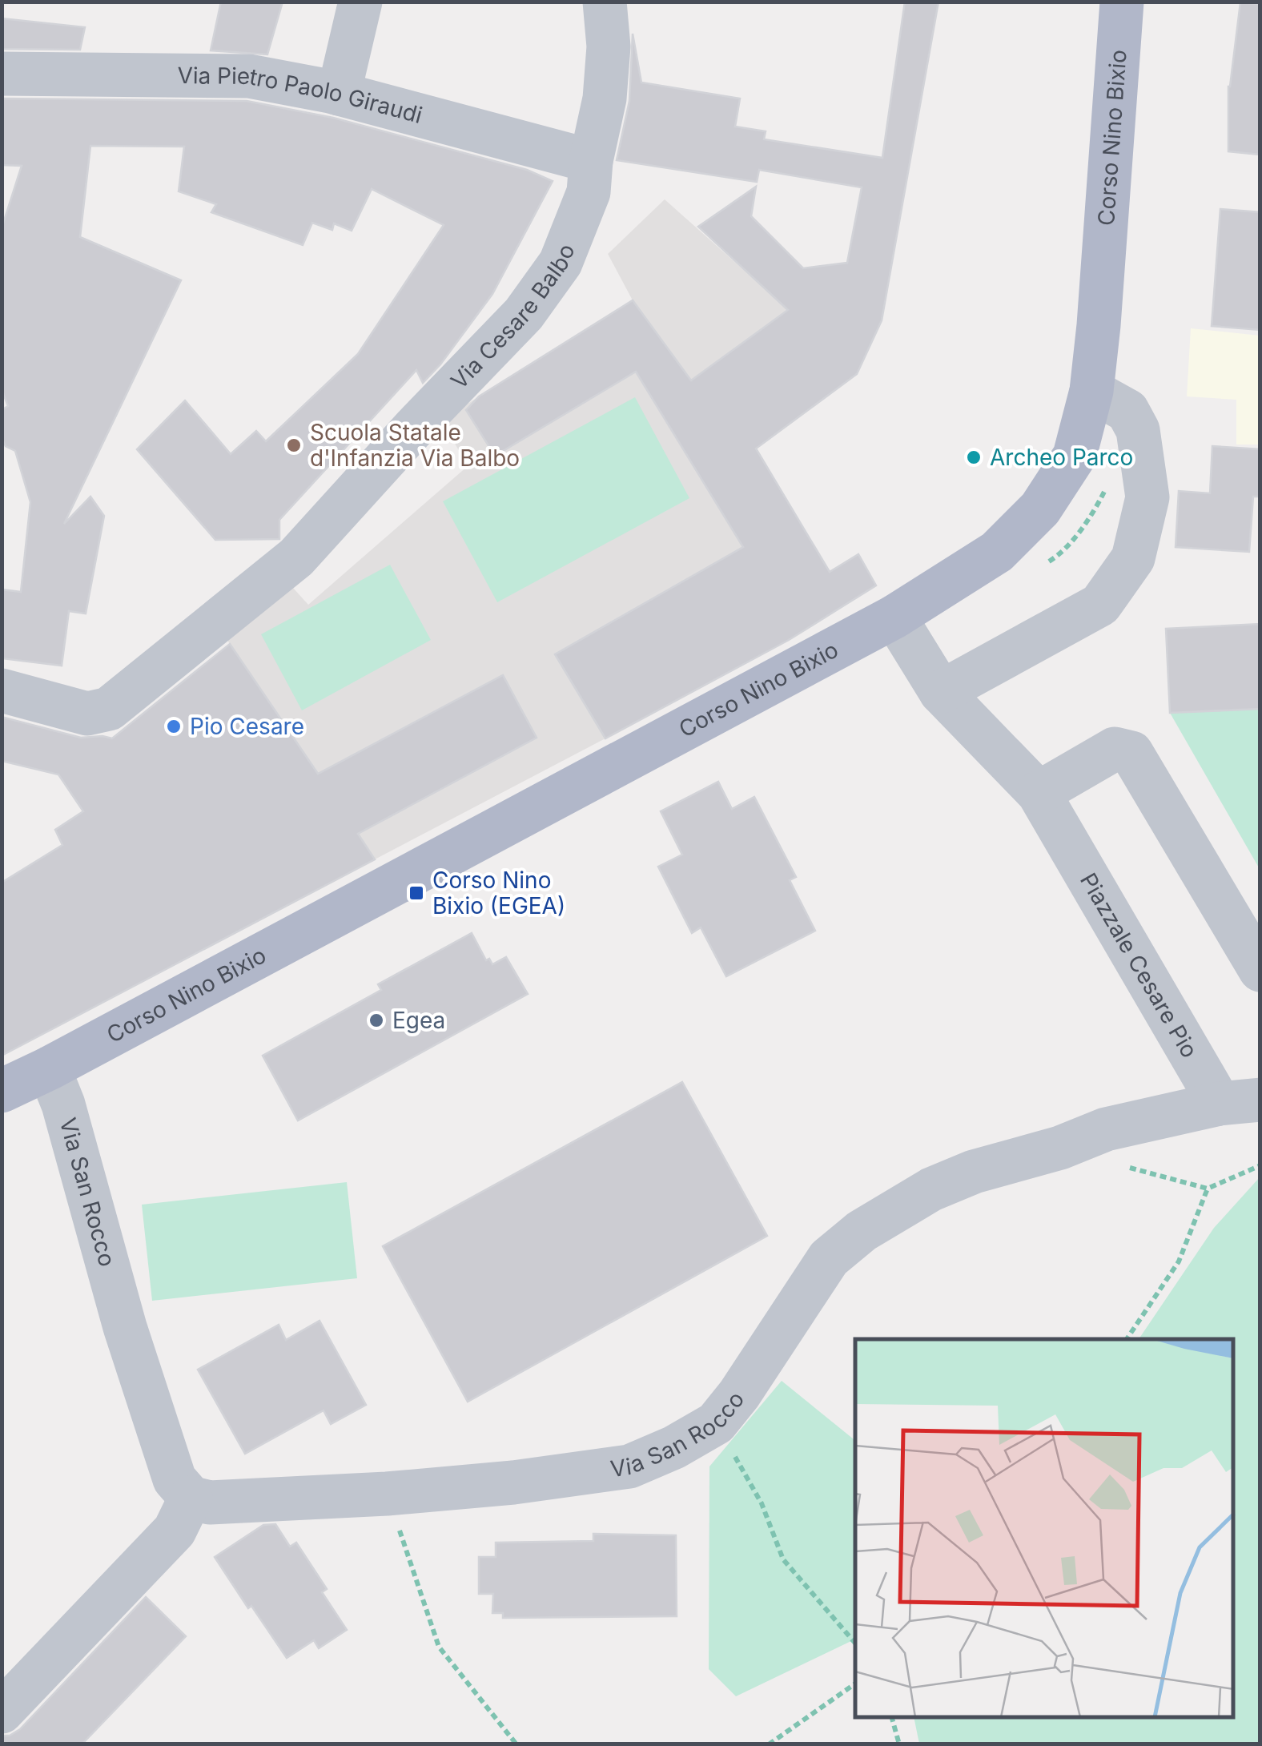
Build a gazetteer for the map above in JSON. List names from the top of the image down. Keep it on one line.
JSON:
{"streets":{"main road":["Corso Nino Bixio"],"street":["Via Pietro Paolo Giraudi","Via Cesare Balbo","Piazzale Cesare Pio","Via San Rocco"]},"crossings":[["Via Pietro Paolo Giraudi","Via Cesare Balbo"],["Corso Nino Bixio","Piazzale Cesare Pio"],["Corso Nino Bixio","Via San Rocco"],["Piazzale Cesare Pio","Via San Rocco"]],"places":{"other":["Scuola Statale d'Infanzia Via Balbo","Archeo Parco","Pio Cesare","Egea"],"transit":["Corso Nino Bixio (EGEA)"]}}
